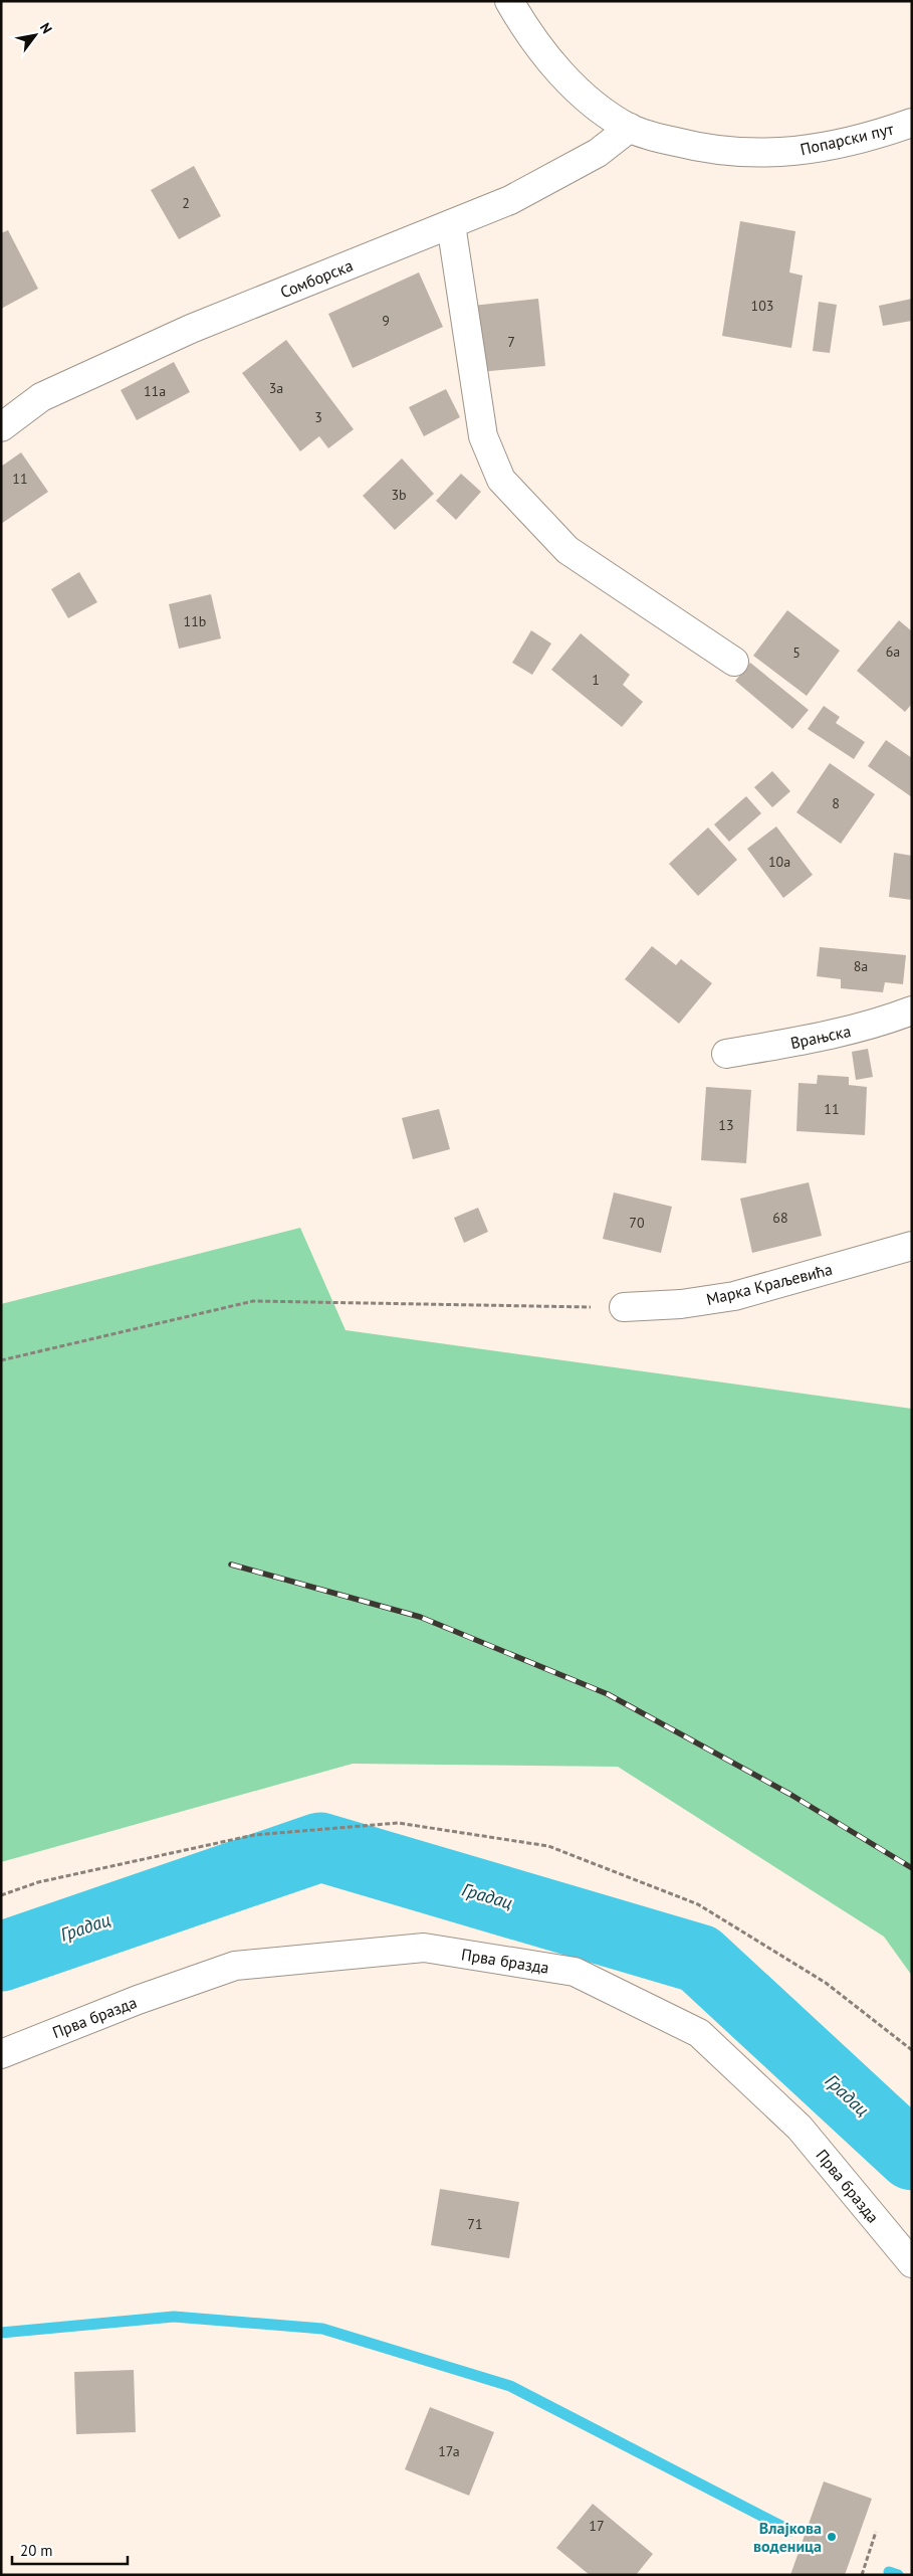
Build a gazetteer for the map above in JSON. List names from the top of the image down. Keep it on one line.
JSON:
{"streets":{"street":["Попарски пут","Сомборска","Врањска","Марка Краљевића","Прва бразда"]},"crossings":[["Попарски пут","Сомборска"]],"water":["Градац"],"places":["Влајкова воденица"],"house_numbers":["2","103","9","7","3a","11a","3","11","3b","11b","6a","5","1","8","10a","8a","11","13","68","70","71","17a","17"],"scale_bar":"20 m","north":"top right"}
